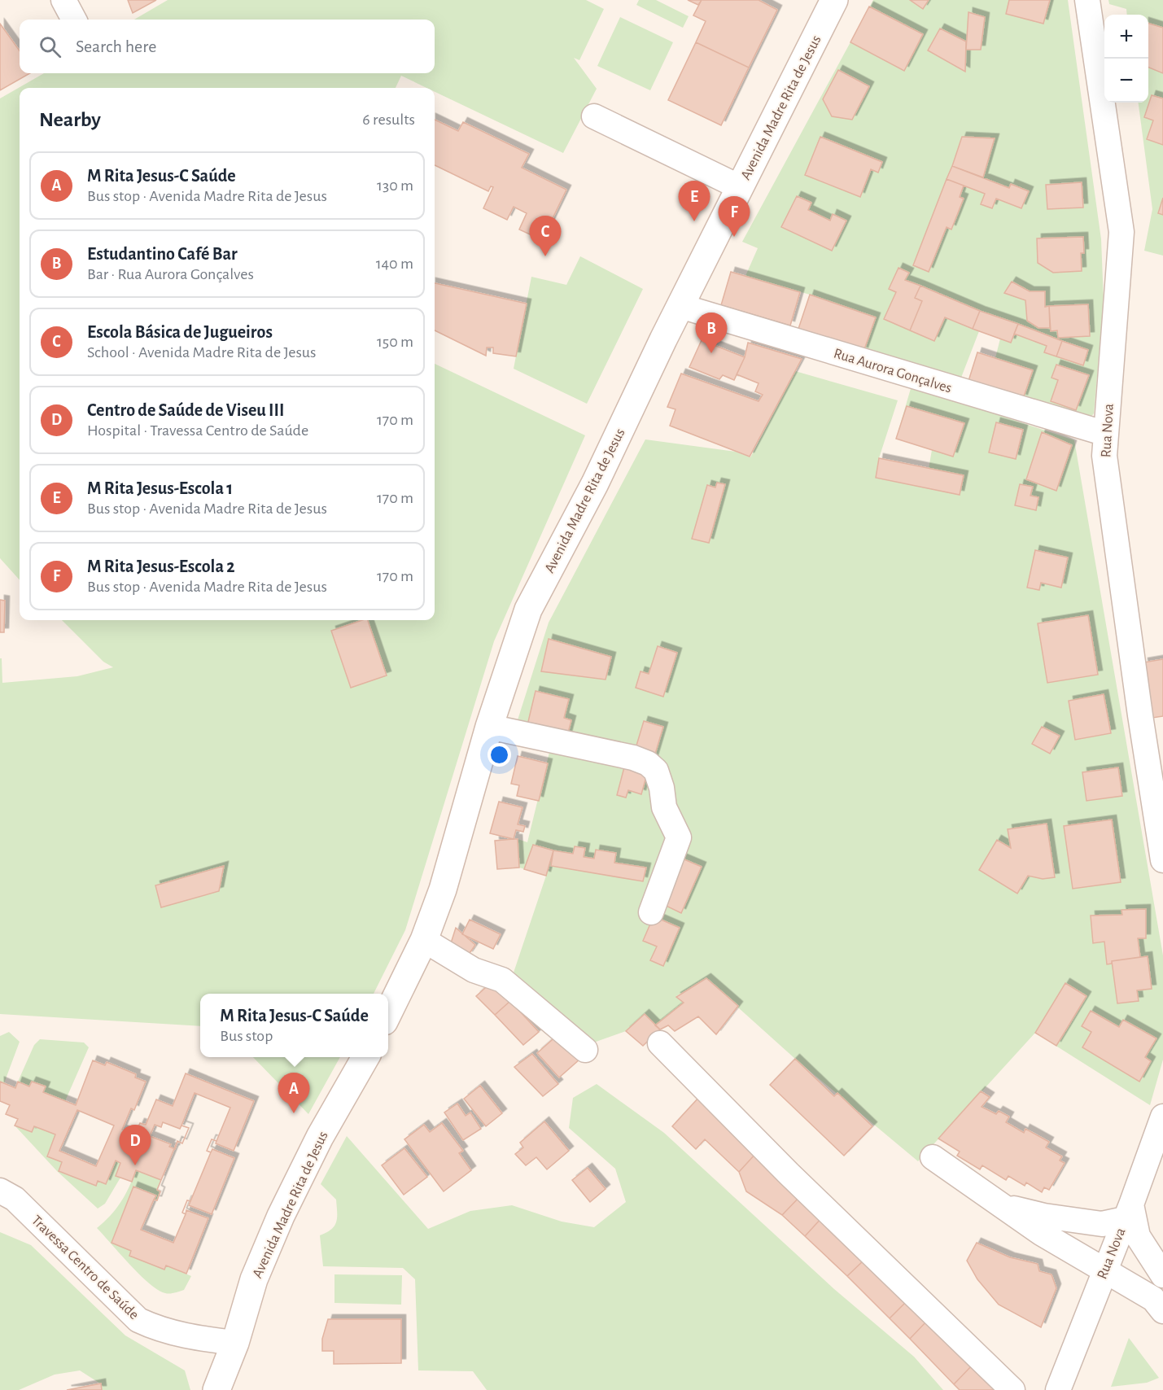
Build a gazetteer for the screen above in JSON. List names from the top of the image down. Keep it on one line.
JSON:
{"streets":{"street":["Avenida Madre Rita de Jesus","Rua Aurora Gonçalves","Rua Nova","Travessa Centro de Saúde"]},"crossings":[["Avenida Madre Rita de Jesus","Rua Aurora Gonçalves"],["Avenida Madre Rita de Jesus","Travessa Centro de Saúde"],["Rua Aurora Gonçalves","Rua Nova"]],"page":{"map_buttons":["+","−"],"search":"Search here","heading":["Nearby","6 results"],"list":[{"mark":"A","name":"M Rita Jesus-C Saúde","note":"Bus stop · Avenida Madre Rita de Jesus","value":"130 m"},{"mark":"B","name":"Estudantino Café Bar","note":"Bar · Rua Aurora Gonçalves","value":"140 m"},{"mark":"C","name":"Escola Básica de Jugueiros","note":"School · Avenida Madre Rita de Jesus","value":"150 m"},{"mark":"D","name":"Centro de Saúde de Viseu III","note":"Hospital · Travessa Centro de Saúde","value":"170 m"},{"mark":"E","name":"M Rita Jesus-Escola 1","note":"Bus stop · Avenida Madre Rita de Jesus","value":"170 m"},{"mark":"F","name":"M Rita Jesus-Escola 2","note":"Bus stop · Avenida Madre Rita de Jesus","value":"170 m"}],"pins":["E","F","C","B","A","D"],"popup":["M Rita Jesus-C Saúde","Bus stop"]}}
